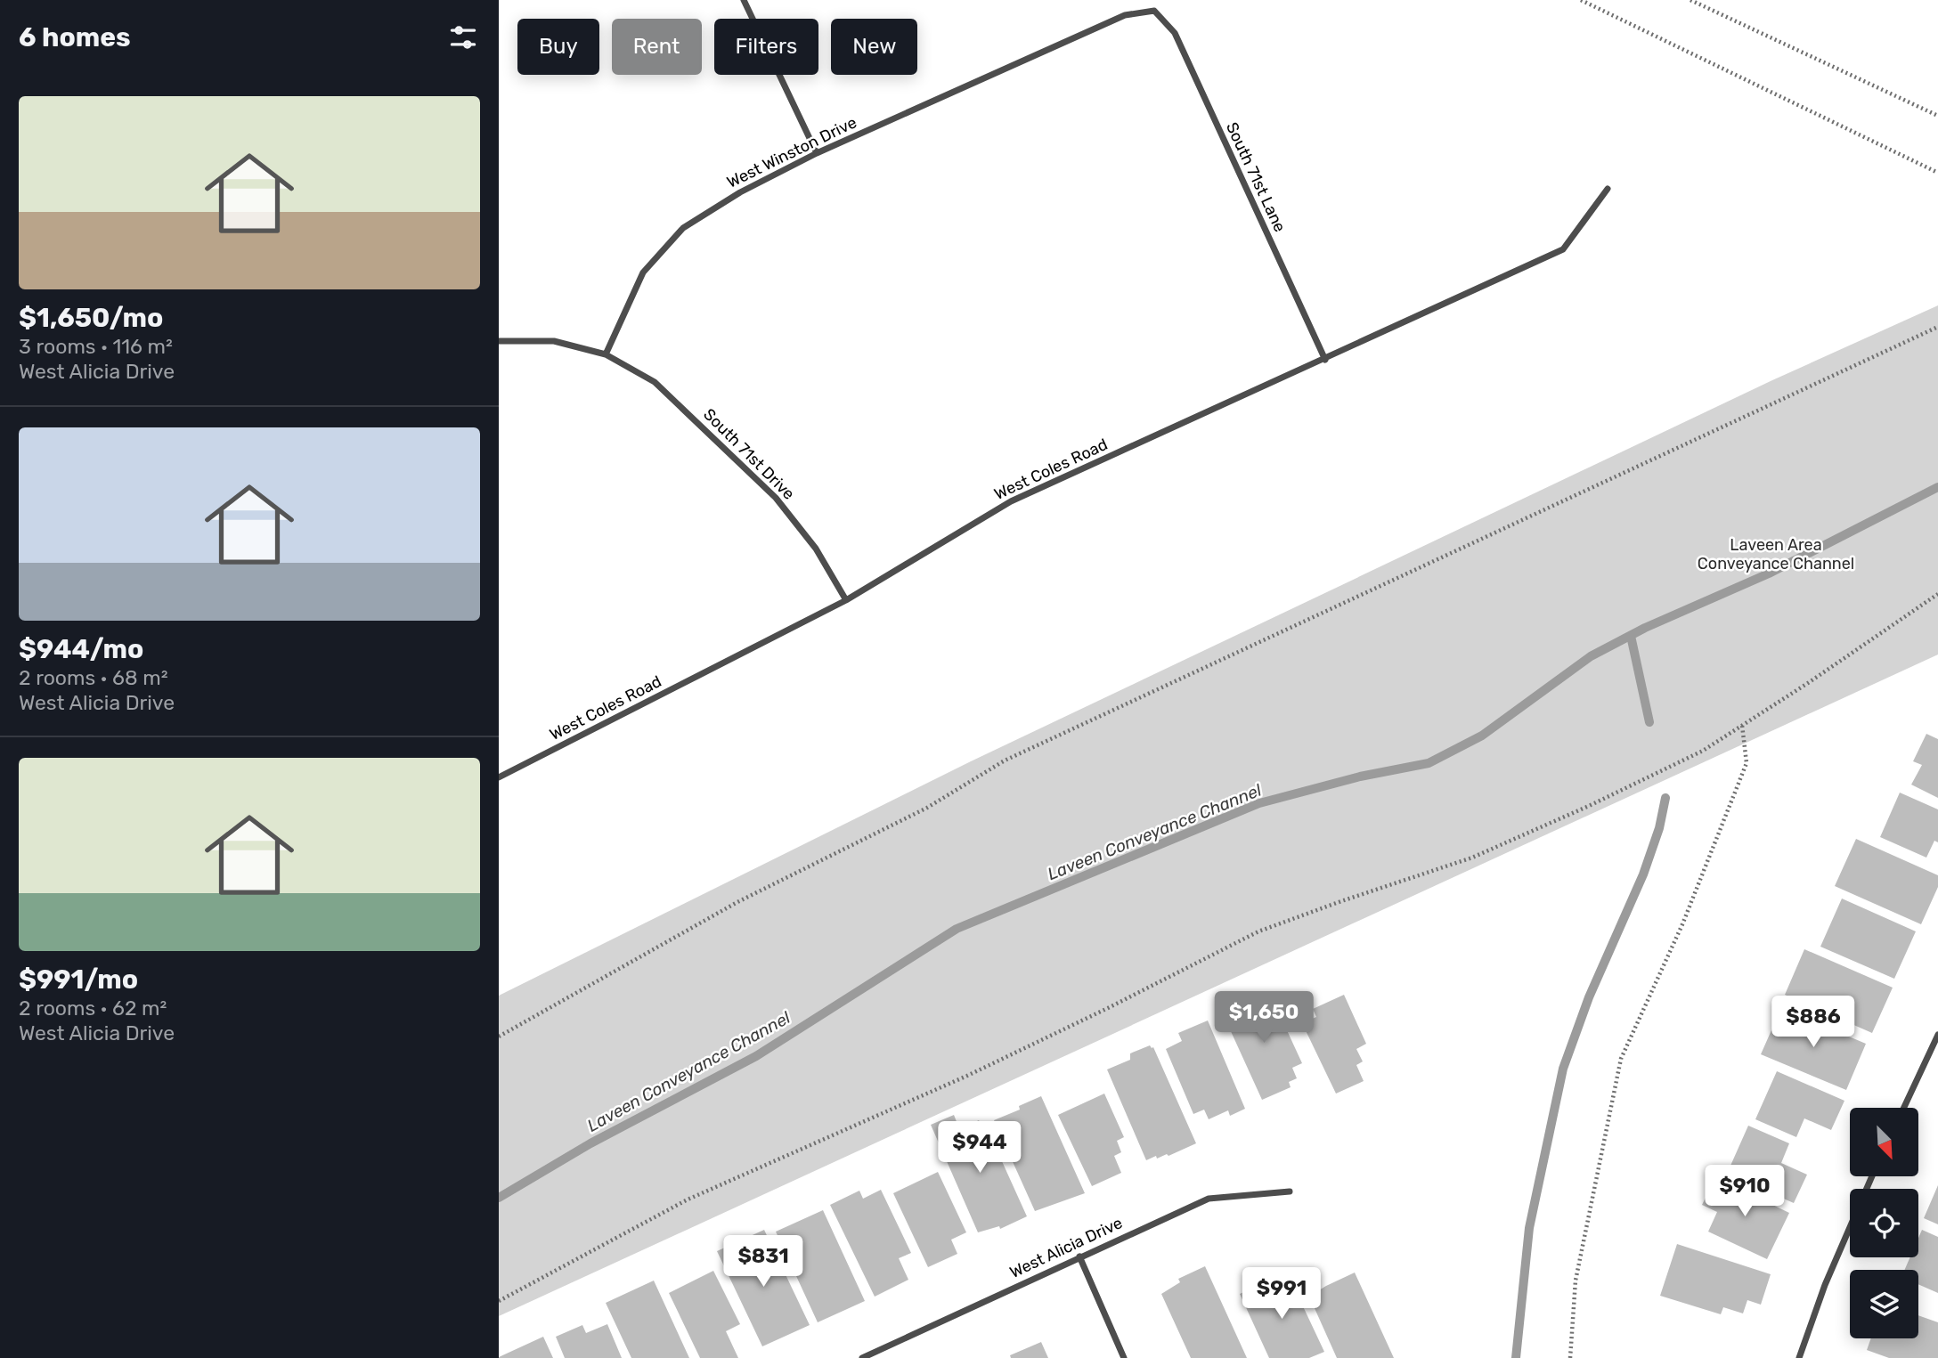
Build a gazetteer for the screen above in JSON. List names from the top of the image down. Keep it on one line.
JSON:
{"streets":{"street":["West Winston Drive","South 71st Lane","South 71st Drive","West Coles Road","West Alicia Drive"]},"crossings":[["West Winston Drive","South 71st Lane"],["West Winston Drive","South 71st Drive"],["South 71st Lane","West Coles Road"],["South 71st Drive","West Coles Road"]],"water":["Laveen Conveyance Channel"],"parks":["Laveen Area Conveyance Channel"],"north":"bottom right","page":{"heading":"6 homes","chip":["Buy","Rent","Filters","New"],"list":[{"name":"$1,650/mo","note":"3 rooms · 116 m² · West Alicia Drive"},{"name":"$944/mo","note":"2 rooms · 68 m² · West Alicia Drive"},{"name":"$991/mo","note":"2 rooms · 62 m² · West Alicia Drive"}],"price":["$1,650","$886","$944","$910","$831","$991"]}}
